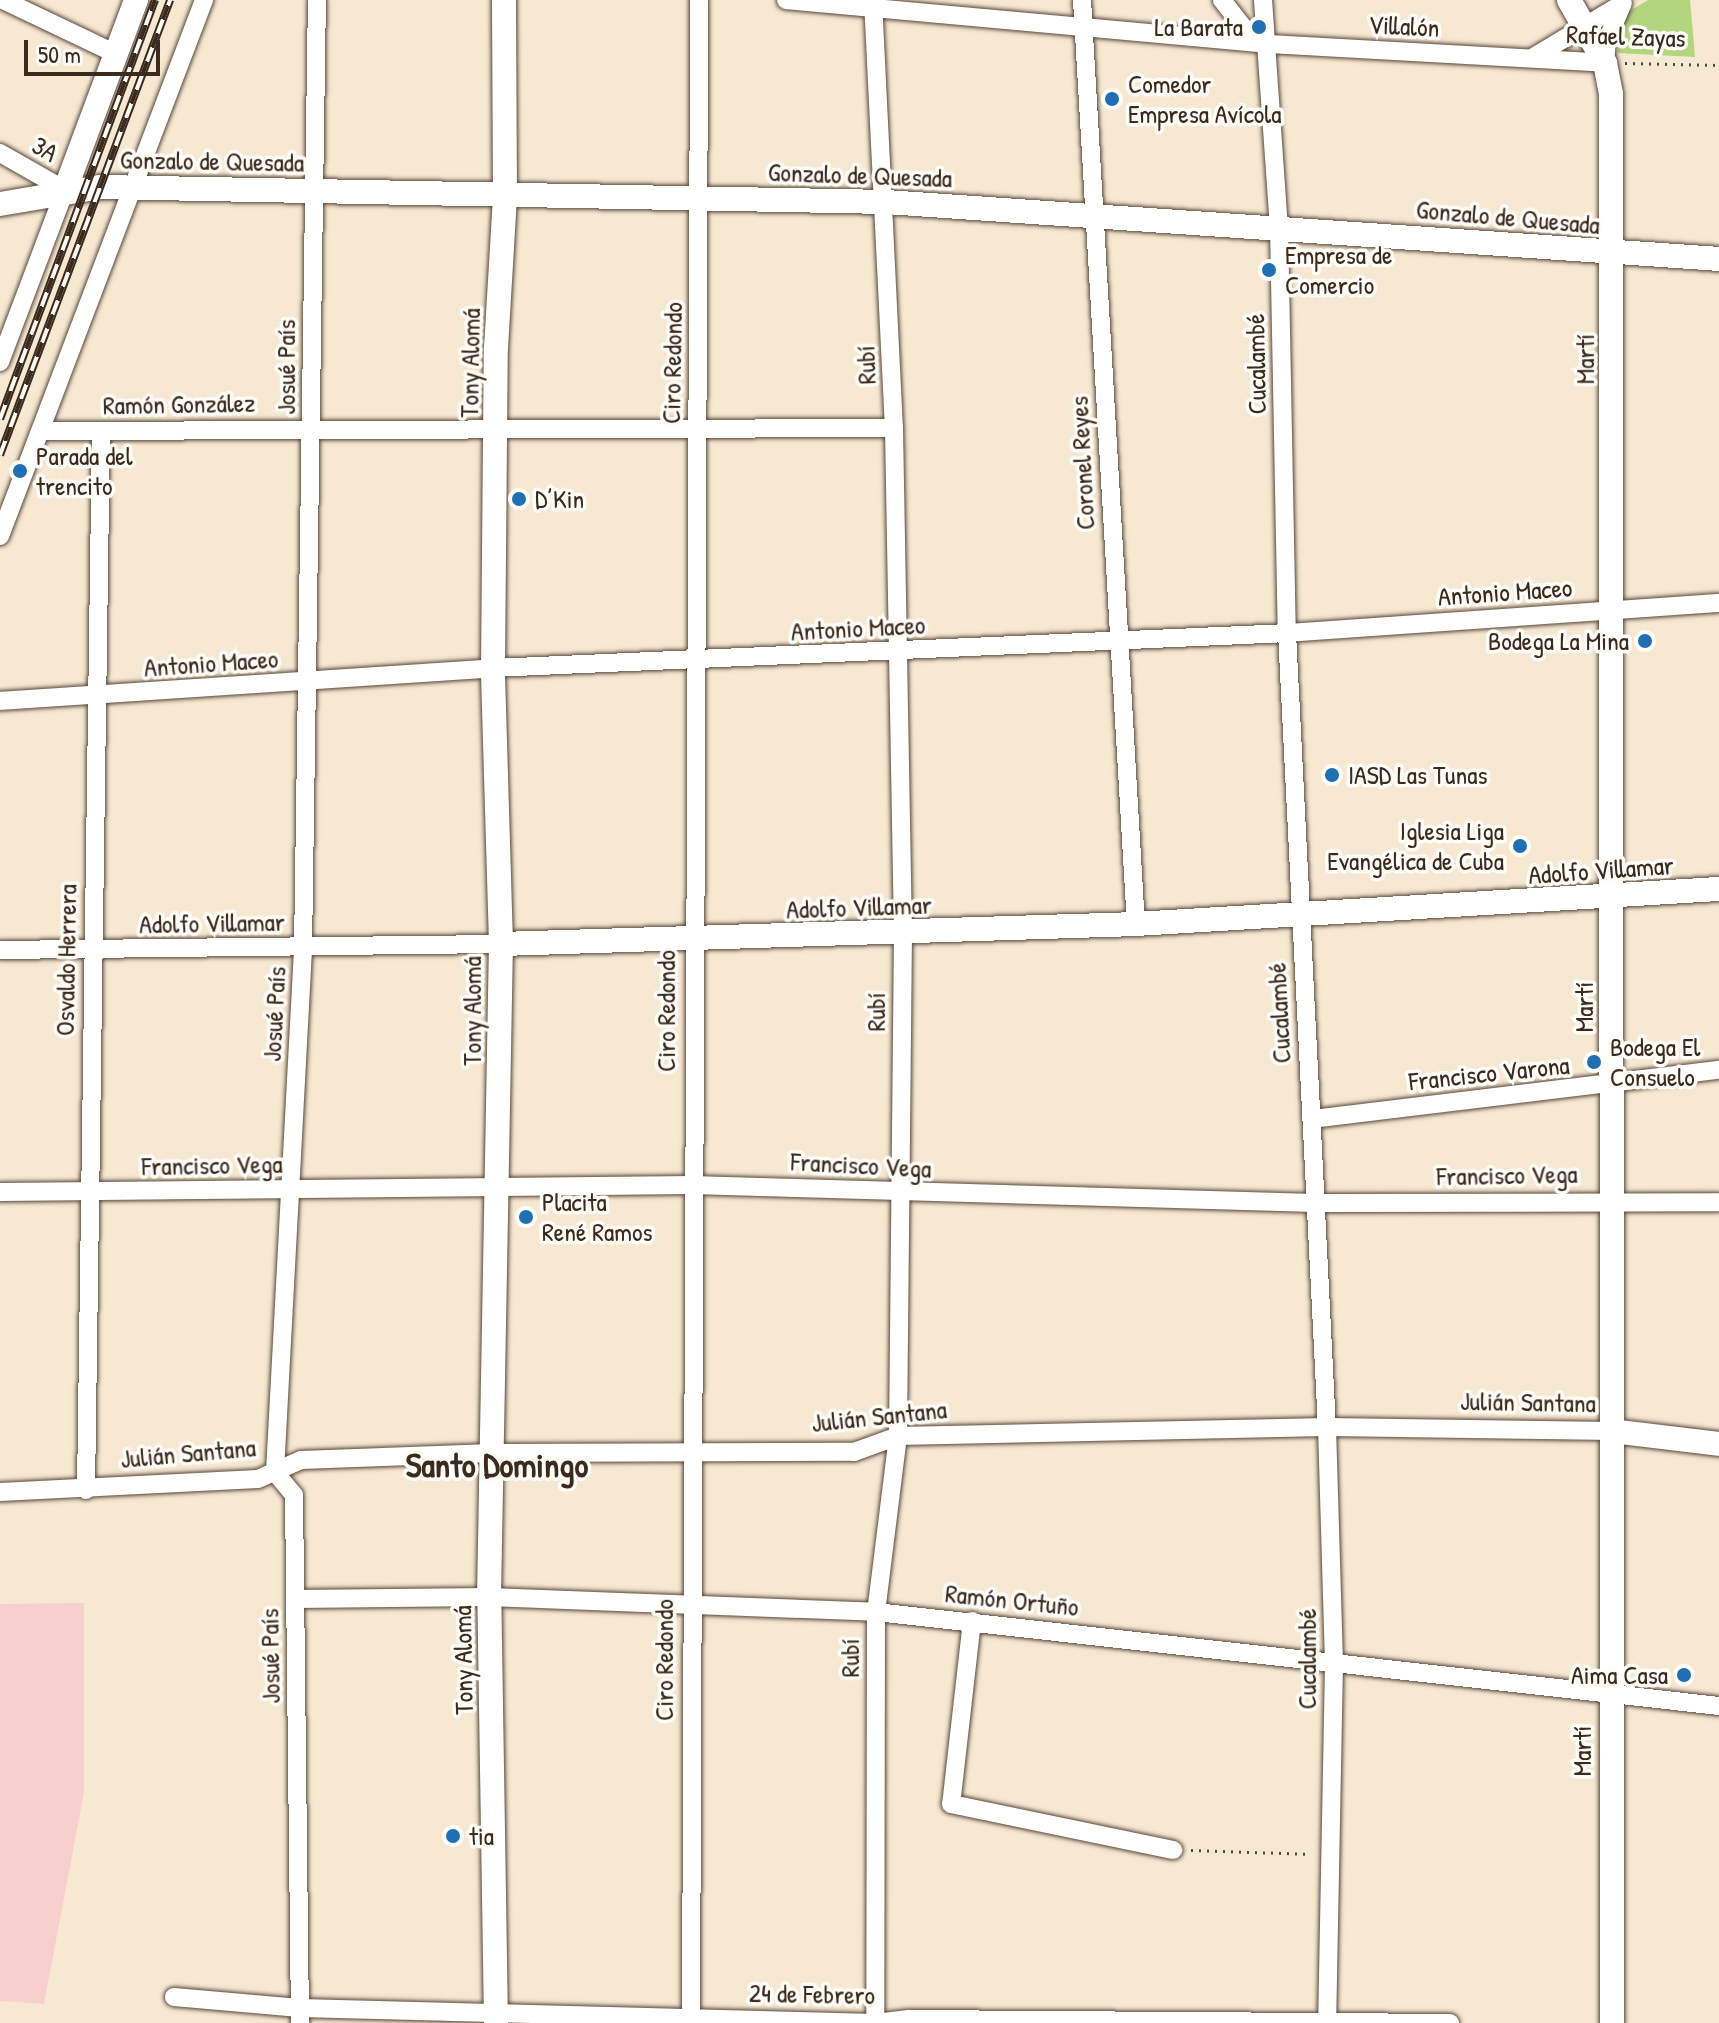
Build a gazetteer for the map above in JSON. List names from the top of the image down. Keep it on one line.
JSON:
{"streets":{"street":["Villalón","Rafael Zayas","3A","Gonzalo de Quesada","Martí","Tony Alomá","Ciro Redondo","Cucalambé","Rubí","Josué País","Ramón González","Coronel Reyes","Antonio Maceo","Adolfo Villamar","Osvaldo Herrera","Francisco Varona","Francisco Vega","Julián Santana","Ramón Ortuño","24 de Febrero"]},"crossings":[["Villalón","Rafael Zayas"],["Villalón","Cucalambé"],["Villalón","Rubí"],["Villalón","Coronel Reyes"],["Rafael Zayas","Martí"],["3A","Gonzalo de Quesada"],["Gonzalo de Quesada","Martí"],["Gonzalo de Quesada","Tony Alomá"],["Gonzalo de Quesada","Ciro Redondo"],["Gonzalo de Quesada","Cucalambé"],["Gonzalo de Quesada","Rubí"],["Gonzalo de Quesada","Josué País"],["Gonzalo de Quesada","Coronel Reyes"],["Martí","Antonio Maceo"],["Martí","Adolfo Villamar"],["Martí","Francisco Varona"],["Martí","Francisco Vega"],["Martí","Julián Santana"],["Martí","Ramón Ortuño"],["Tony Alomá","Ramón González"],["Tony Alomá","Antonio Maceo"],["Tony Alomá","Adolfo Villamar"],["Tony Alomá","Francisco Vega"],["Tony Alomá","Julián Santana"],["Tony Alomá","Ramón Ortuño"],["Tony Alomá","24 de Febrero"],["Ciro Redondo","Ramón González"],["Ciro Redondo","Antonio Maceo"],["Ciro Redondo","Adolfo Villamar"],["Ciro Redondo","Francisco Vega"],["Ciro Redondo","Julián Santana"],["Ciro Redondo","Ramón Ortuño"],["Ciro Redondo","24 de Febrero"],["Cucalambé","Antonio Maceo"],["Cucalambé","Adolfo Villamar"],["Cucalambé","Francisco Varona"],["Cucalambé","Francisco Vega"],["Cucalambé","Julián Santana"],["Cucalambé","Ramón Ortuño"],["Cucalambé","24 de Febrero"],["Rubí","Ramón González"],["Rubí","Antonio Maceo"],["Rubí","Adolfo Villamar"],["Rubí","Francisco Vega"],["Rubí","Julián Santana"],["Rubí","Ramón Ortuño"],["Rubí","24 de Febrero"],["Josué País","Ramón González"],["Josué País","Antonio Maceo"],["Josué País","Adolfo Villamar"],["Josué País","Francisco Vega"],["Josué País","Julián Santana"],["Josué País","Ramón Ortuño"],["Josué País","24 de Febrero"],["Ramón González","Osvaldo Herrera"],["Coronel Reyes","Antonio Maceo"],["Coronel Reyes","Adolfo Villamar"],["Antonio Maceo","Osvaldo Herrera"],["Adolfo Villamar","Osvaldo Herrera"],["Osvaldo Herrera","Francisco Vega"],["Osvaldo Herrera","Julián Santana"]],"districts":["Santo Domingo"],"places":["La Barata","Comedor Empresa Avícola","Empresa de Comercio","Parada del trencito","D’Kin","Bodega La Mina","IASD Las Tunas","Iglesia Liga Evangélica de Cuba","Bodega El Consuelo","Placita René Ramos","Aima Casa","tia"],"scale_bar":"50 m"}
